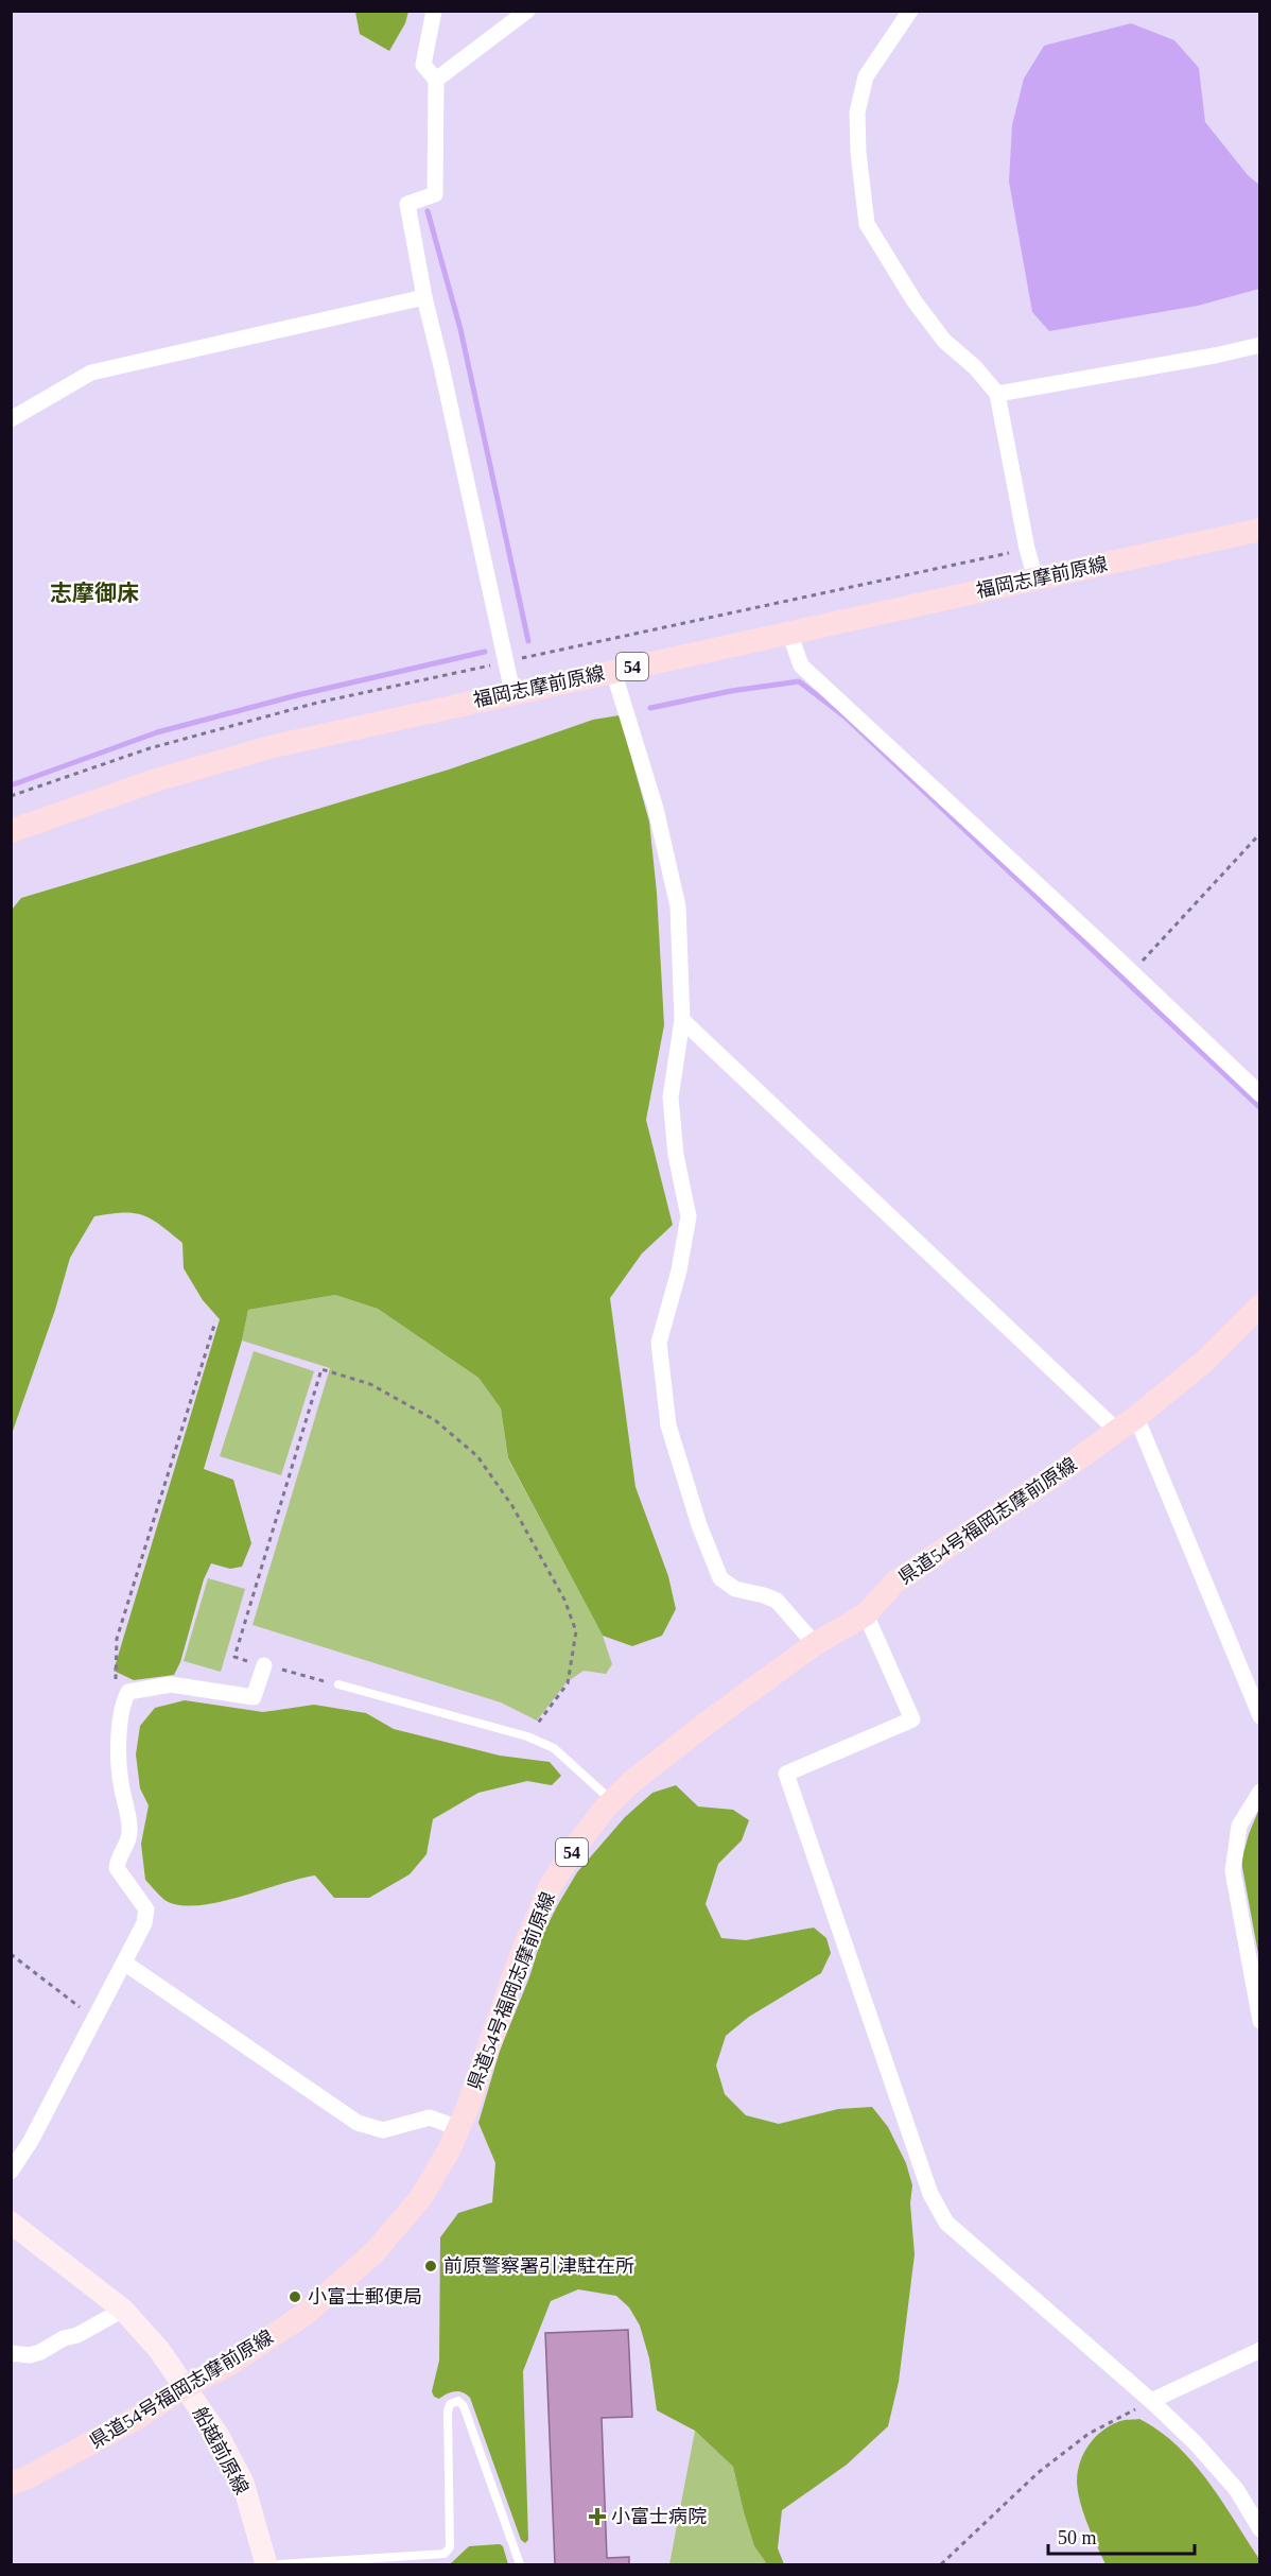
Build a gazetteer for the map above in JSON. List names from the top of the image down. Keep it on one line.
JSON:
{"streets":{"main road":["福岡志摩前原線","54","県道54号福岡志摩前原線","船越前原線"]},"crossings":[["県道54号福岡志摩前原線","船越前原線"]],"districts":["志摩御床"],"places":{"other":["前原警察署引津駐在所","小富士郵便局"],"health":["小富士病院"]},"scale_bar":"50 m"}
